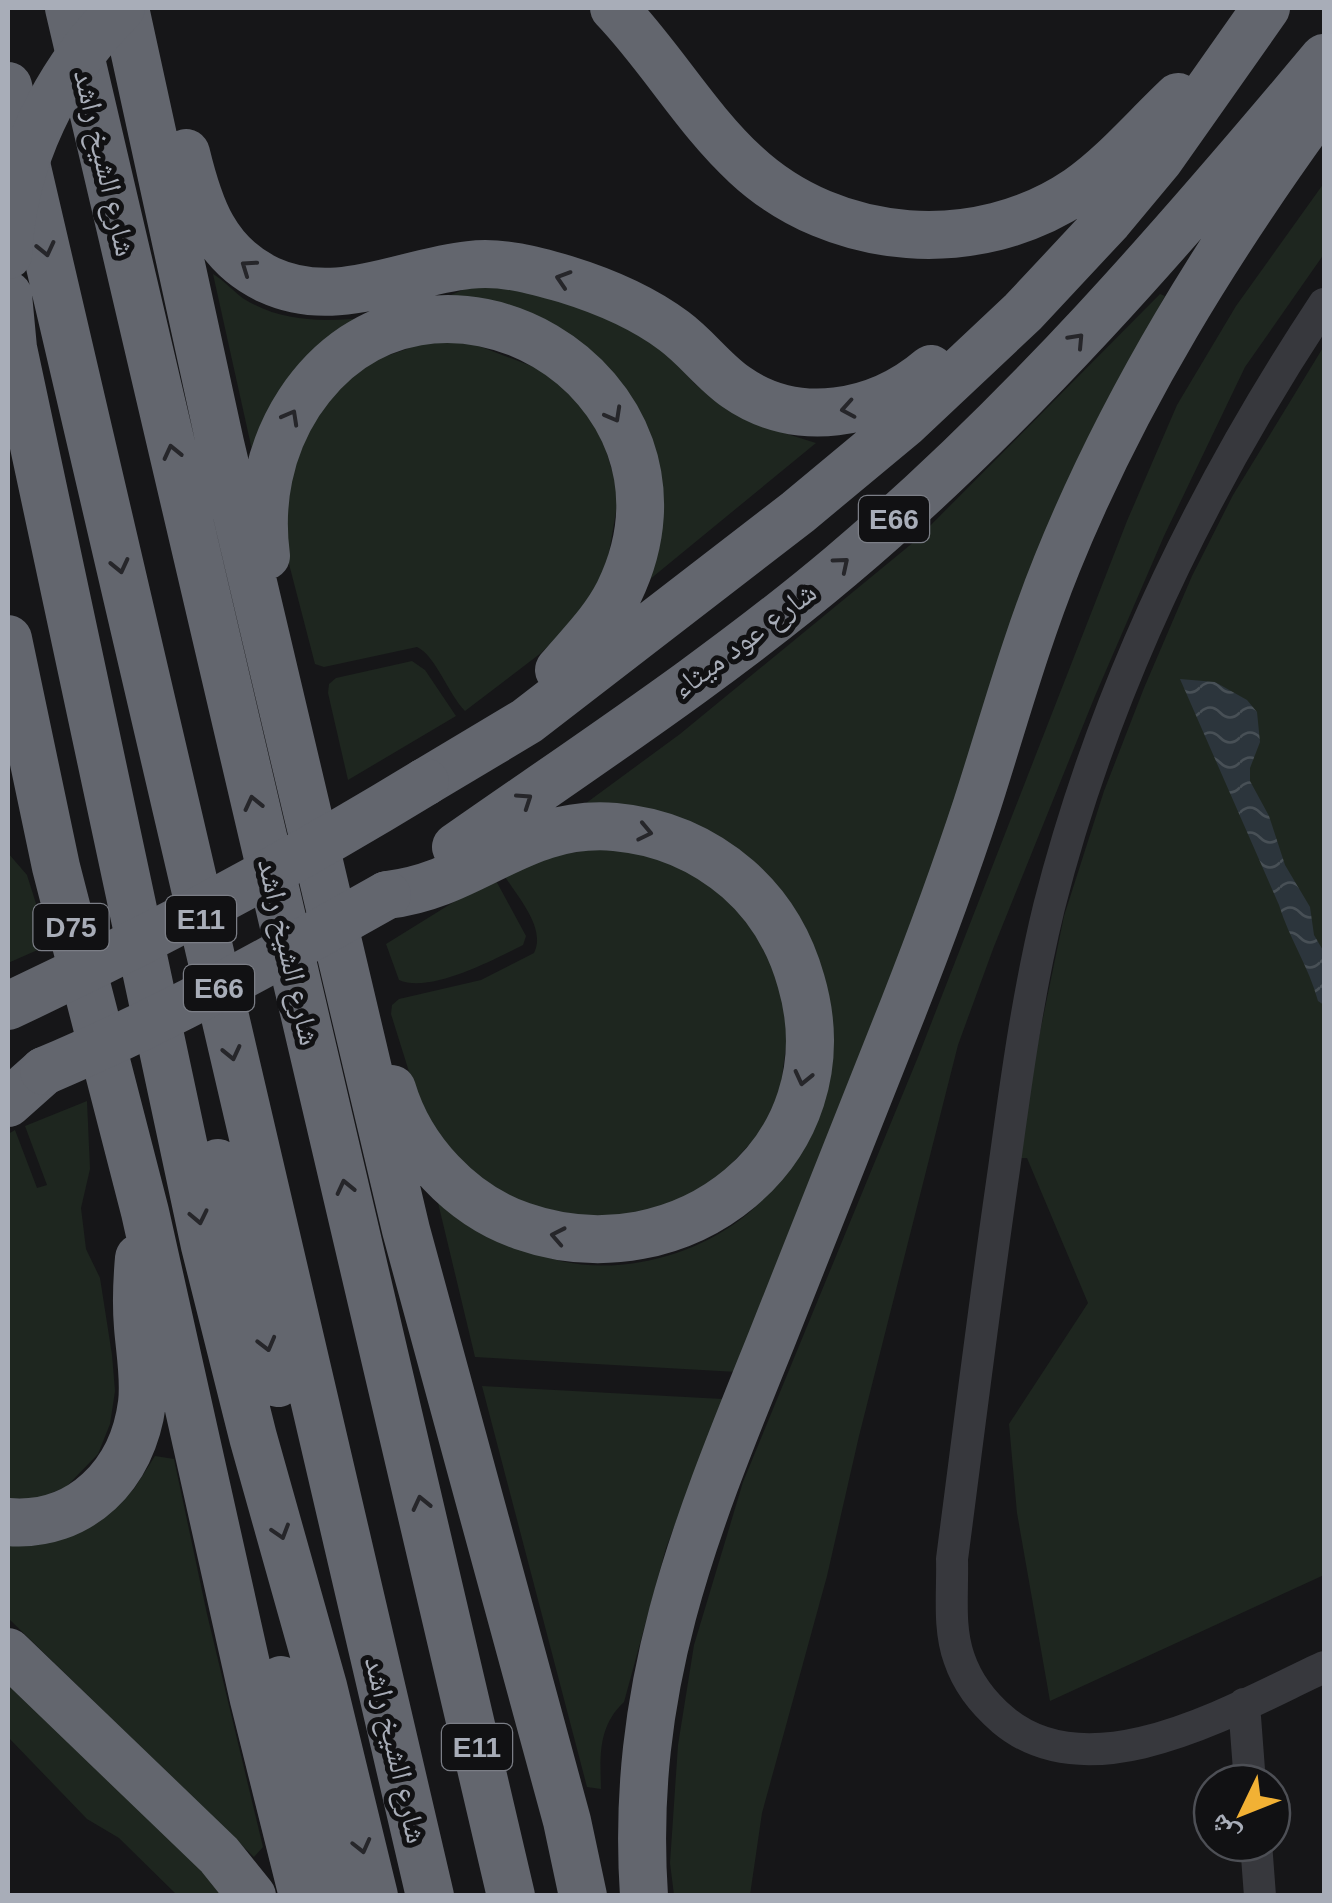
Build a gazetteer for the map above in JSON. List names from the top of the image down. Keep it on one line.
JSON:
{"streets":{"highway":["شارع الشيخ راشد","E66","شارع عود ميثاء","E11","D75"]},"north":"bottom left"}
